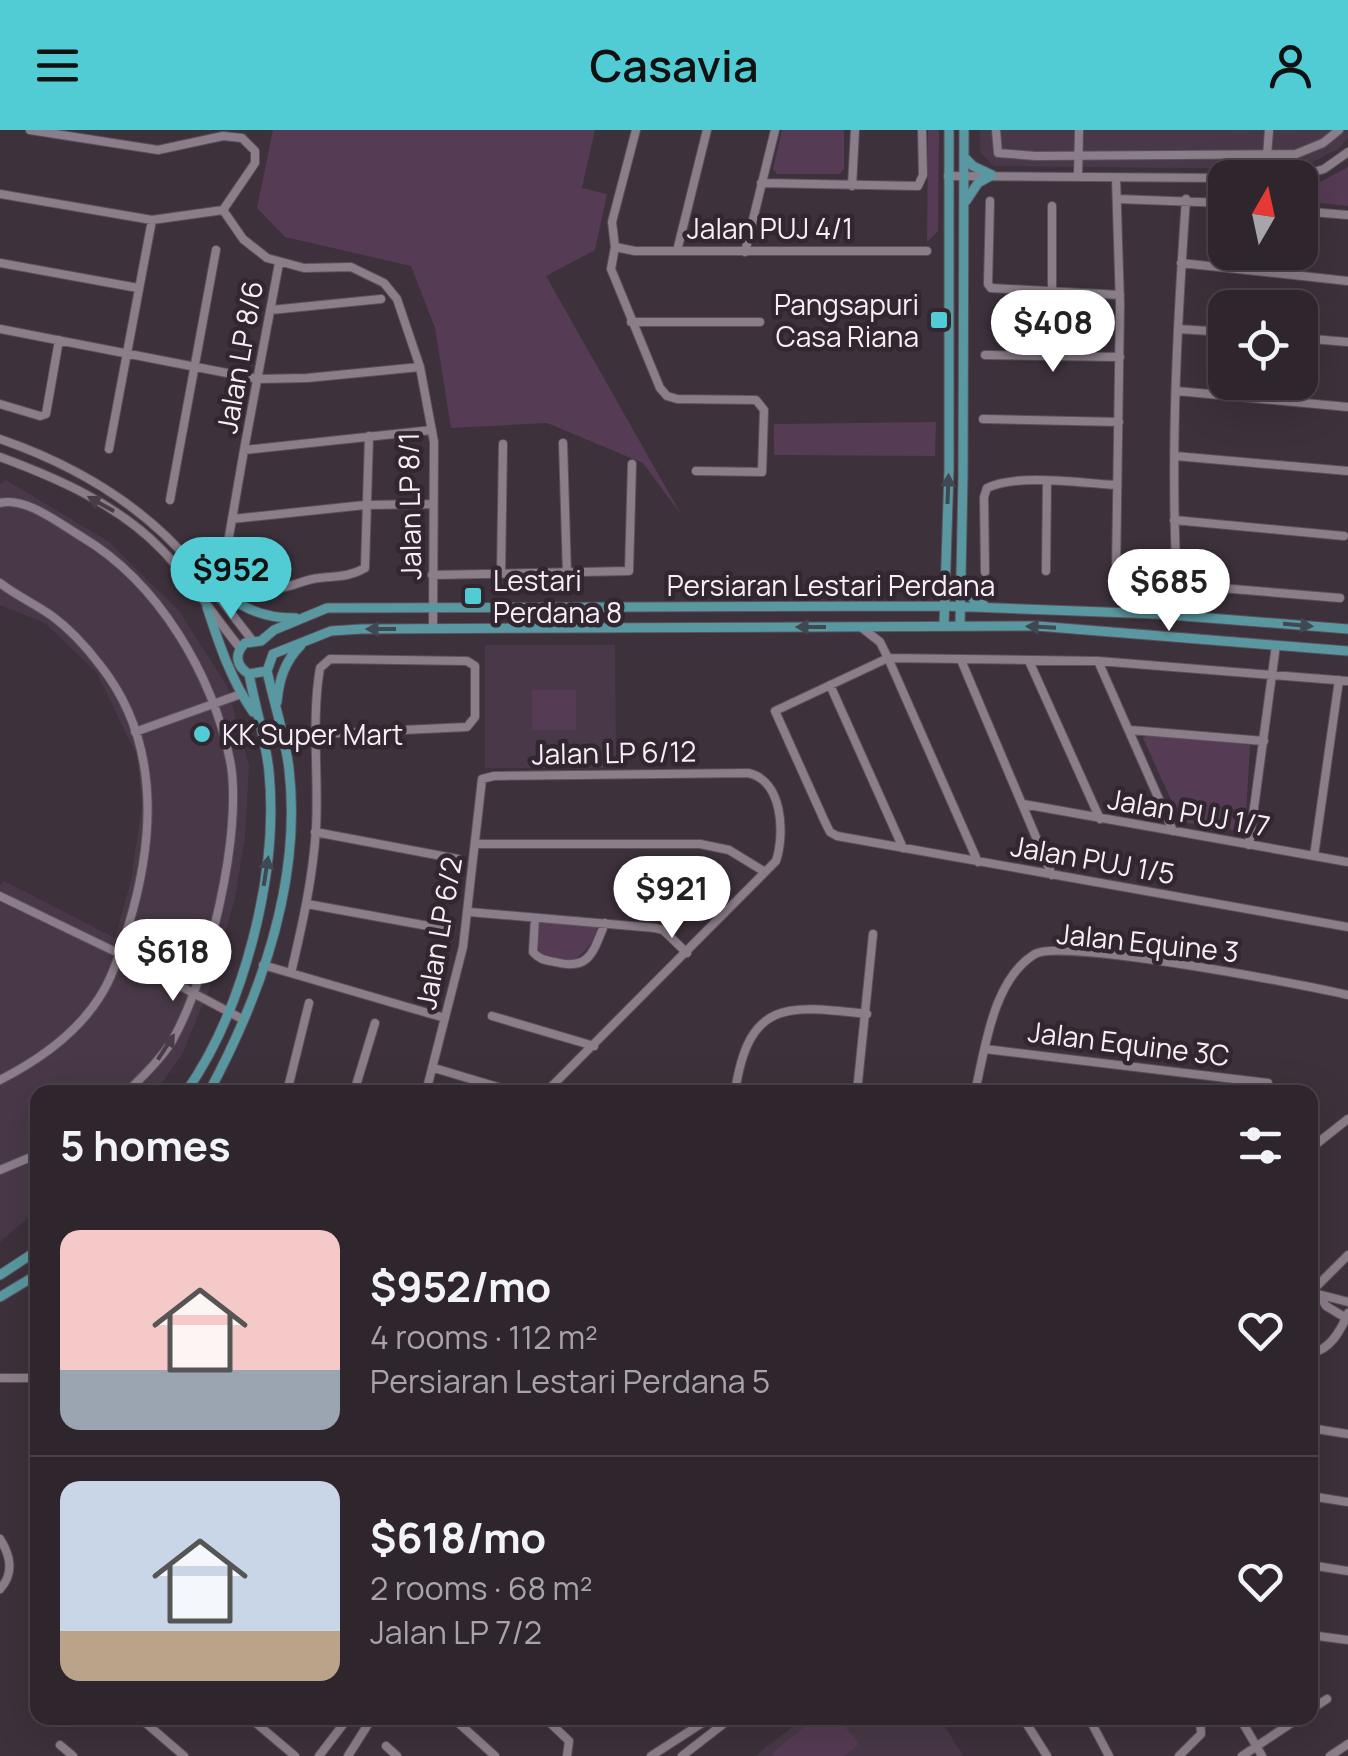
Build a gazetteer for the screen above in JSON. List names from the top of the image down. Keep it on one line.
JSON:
{"streets":{"main road":["Persiaran Lestari Perdana"],"street":["Jalan PUJ 4/1","Jalan LP 8/6","Jalan LP 8/1","Jalan LP 6/12","Jalan PUJ 1/7","Jalan PUJ 1/5","Jalan LP 6/2","Jalan Equine 3","Jalan Equine 3C"]},"crossings":[["Jalan LP 8/6","Jalan LP 8/1"],["Jalan LP 8/1","Persiaran Lestari Perdana"],["Jalan LP 6/12","Jalan LP 6/2"],["Jalan Equine 3","Jalan Equine 3C"]],"places":{"transit":["Pangsapuri Casa Riana","Lestari Perdana 8"],"other":["KK Super Mart"]},"north":"top","page":{"header":"Casavia","price":["$408","$952","$685","$921","$618"],"heading":"5 homes","list":[{"name":"$952/mo","note":"4 rooms · 112 m² · Persiaran Lestari Perdana 5"},{"name":"$618/mo","note":"2 rooms · 68 m² · Jalan LP 7/2"}]}}
